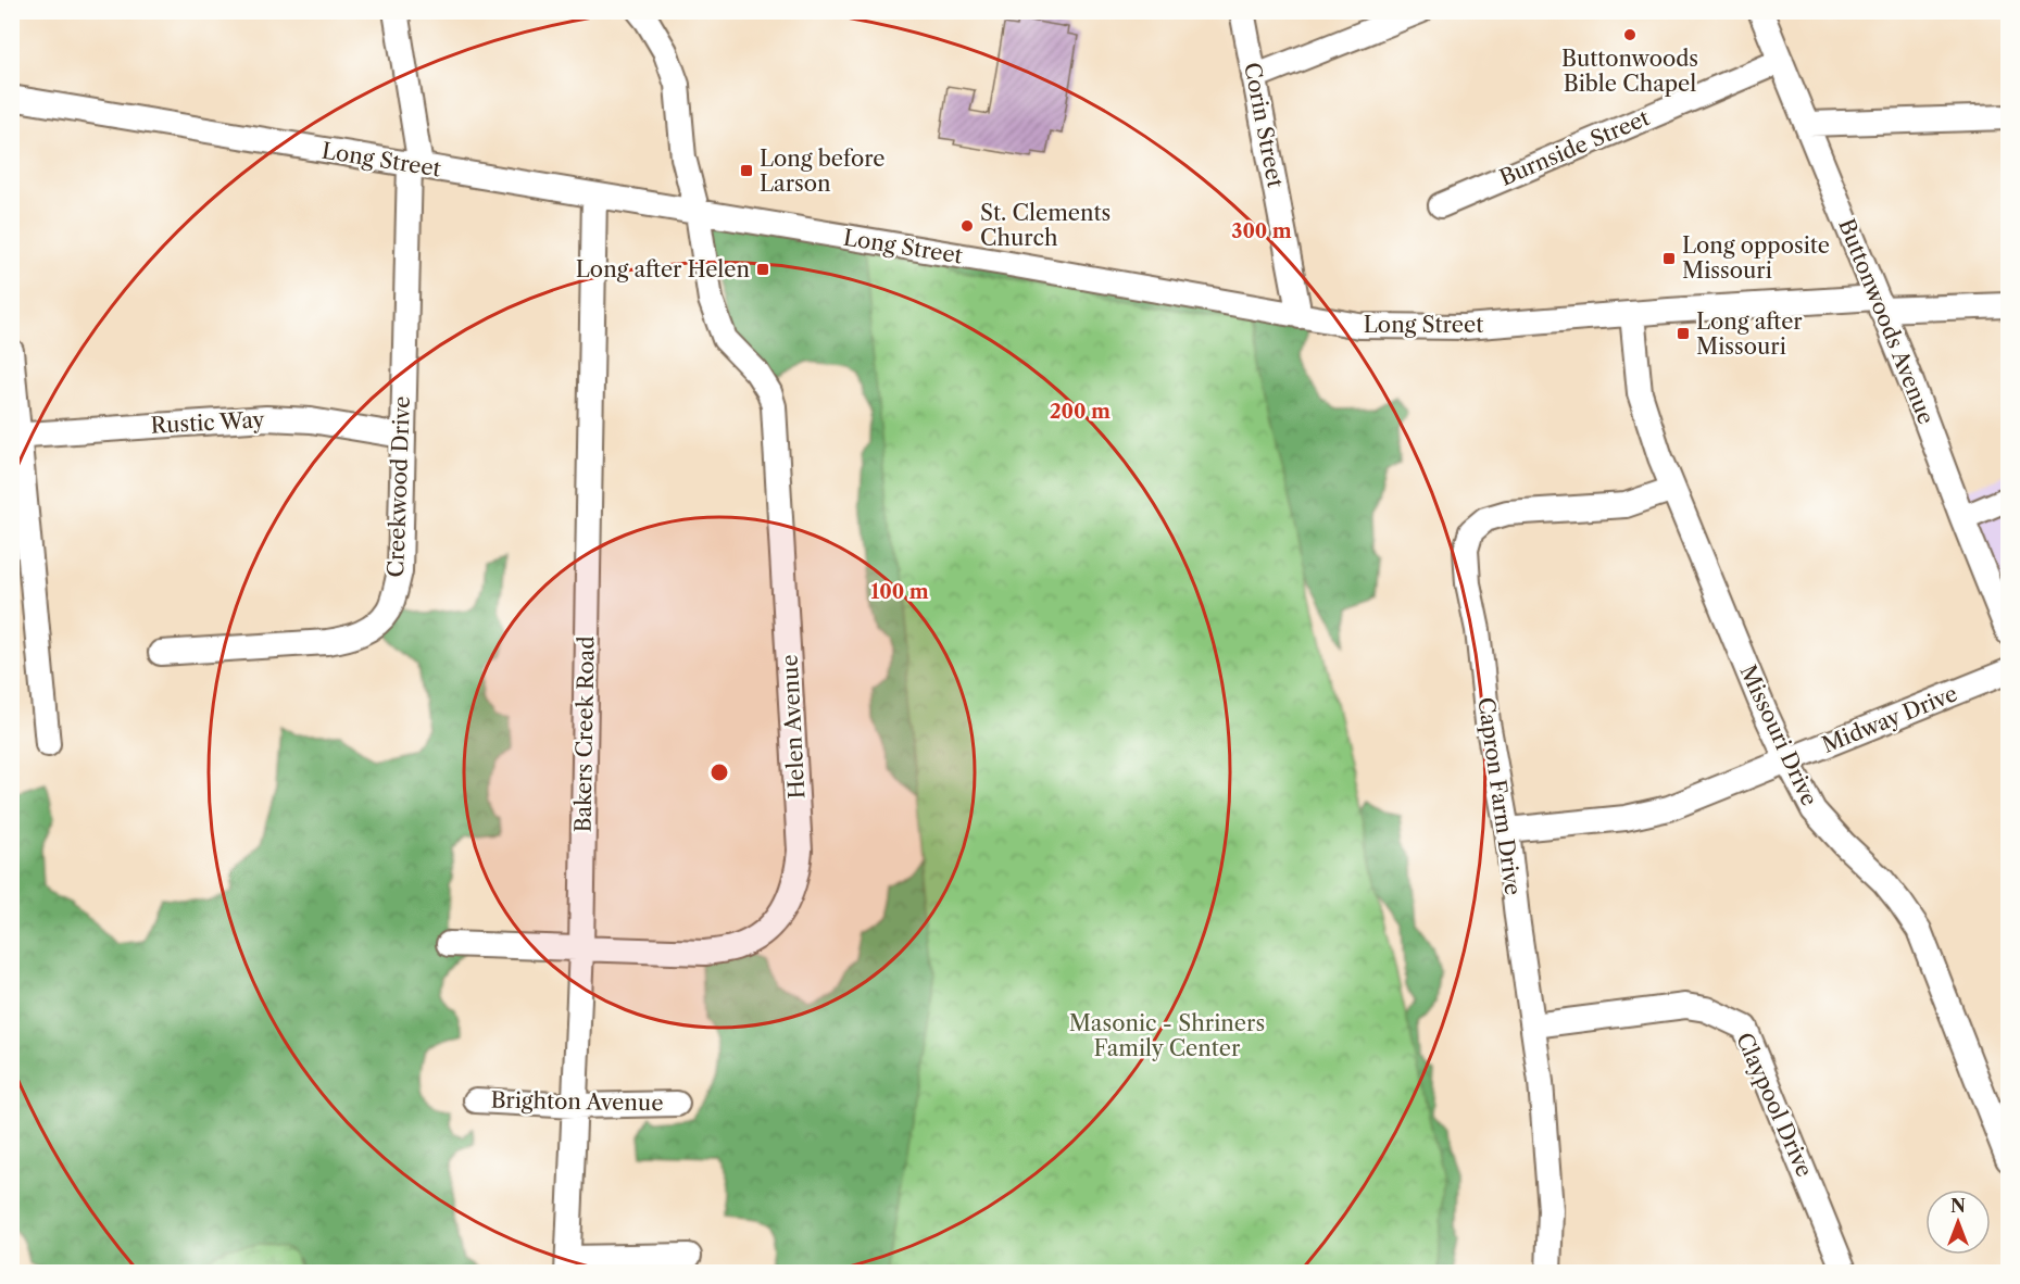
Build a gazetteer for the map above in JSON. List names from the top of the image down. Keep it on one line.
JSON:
{"streets":{"street":["Corin Street","Burnside Street","Long Street","Buttonwoods Avenue","Rustic Way","Creekwood Drive","Midway Drive","Helen Avenue","Bakers Creek Road","Missouri Drive","Capron Farm Drive","Brighton Avenue","Claypool Drive"]},"crossings":[["Corin Street","Long Street"],["Burnside Street","Buttonwoods Avenue"],["Long Street","Buttonwoods Avenue"],["Long Street","Creekwood Drive"],["Long Street","Helen Avenue"],["Long Street","Bakers Creek Road"],["Long Street","Missouri Drive"],["Rustic Way","Creekwood Drive"],["Midway Drive","Missouri Drive"],["Midway Drive","Capron Farm Drive"],["Helen Avenue","Bakers Creek Road"],["Bakers Creek Road","Brighton Avenue"],["Missouri Drive","Capron Farm Drive"],["Capron Farm Drive","Claypool Drive"]],"parks":["Masonic - Shriners Family Center"],"places":{"other":["Buttonwoods Bible Chapel","St. Clements Church"],"transit":["Long before Larson","Long opposite Missouri","Long after Helen","Long after Missouri"]},"north":"top","rings":["300 m","200 m","100 m"]}
